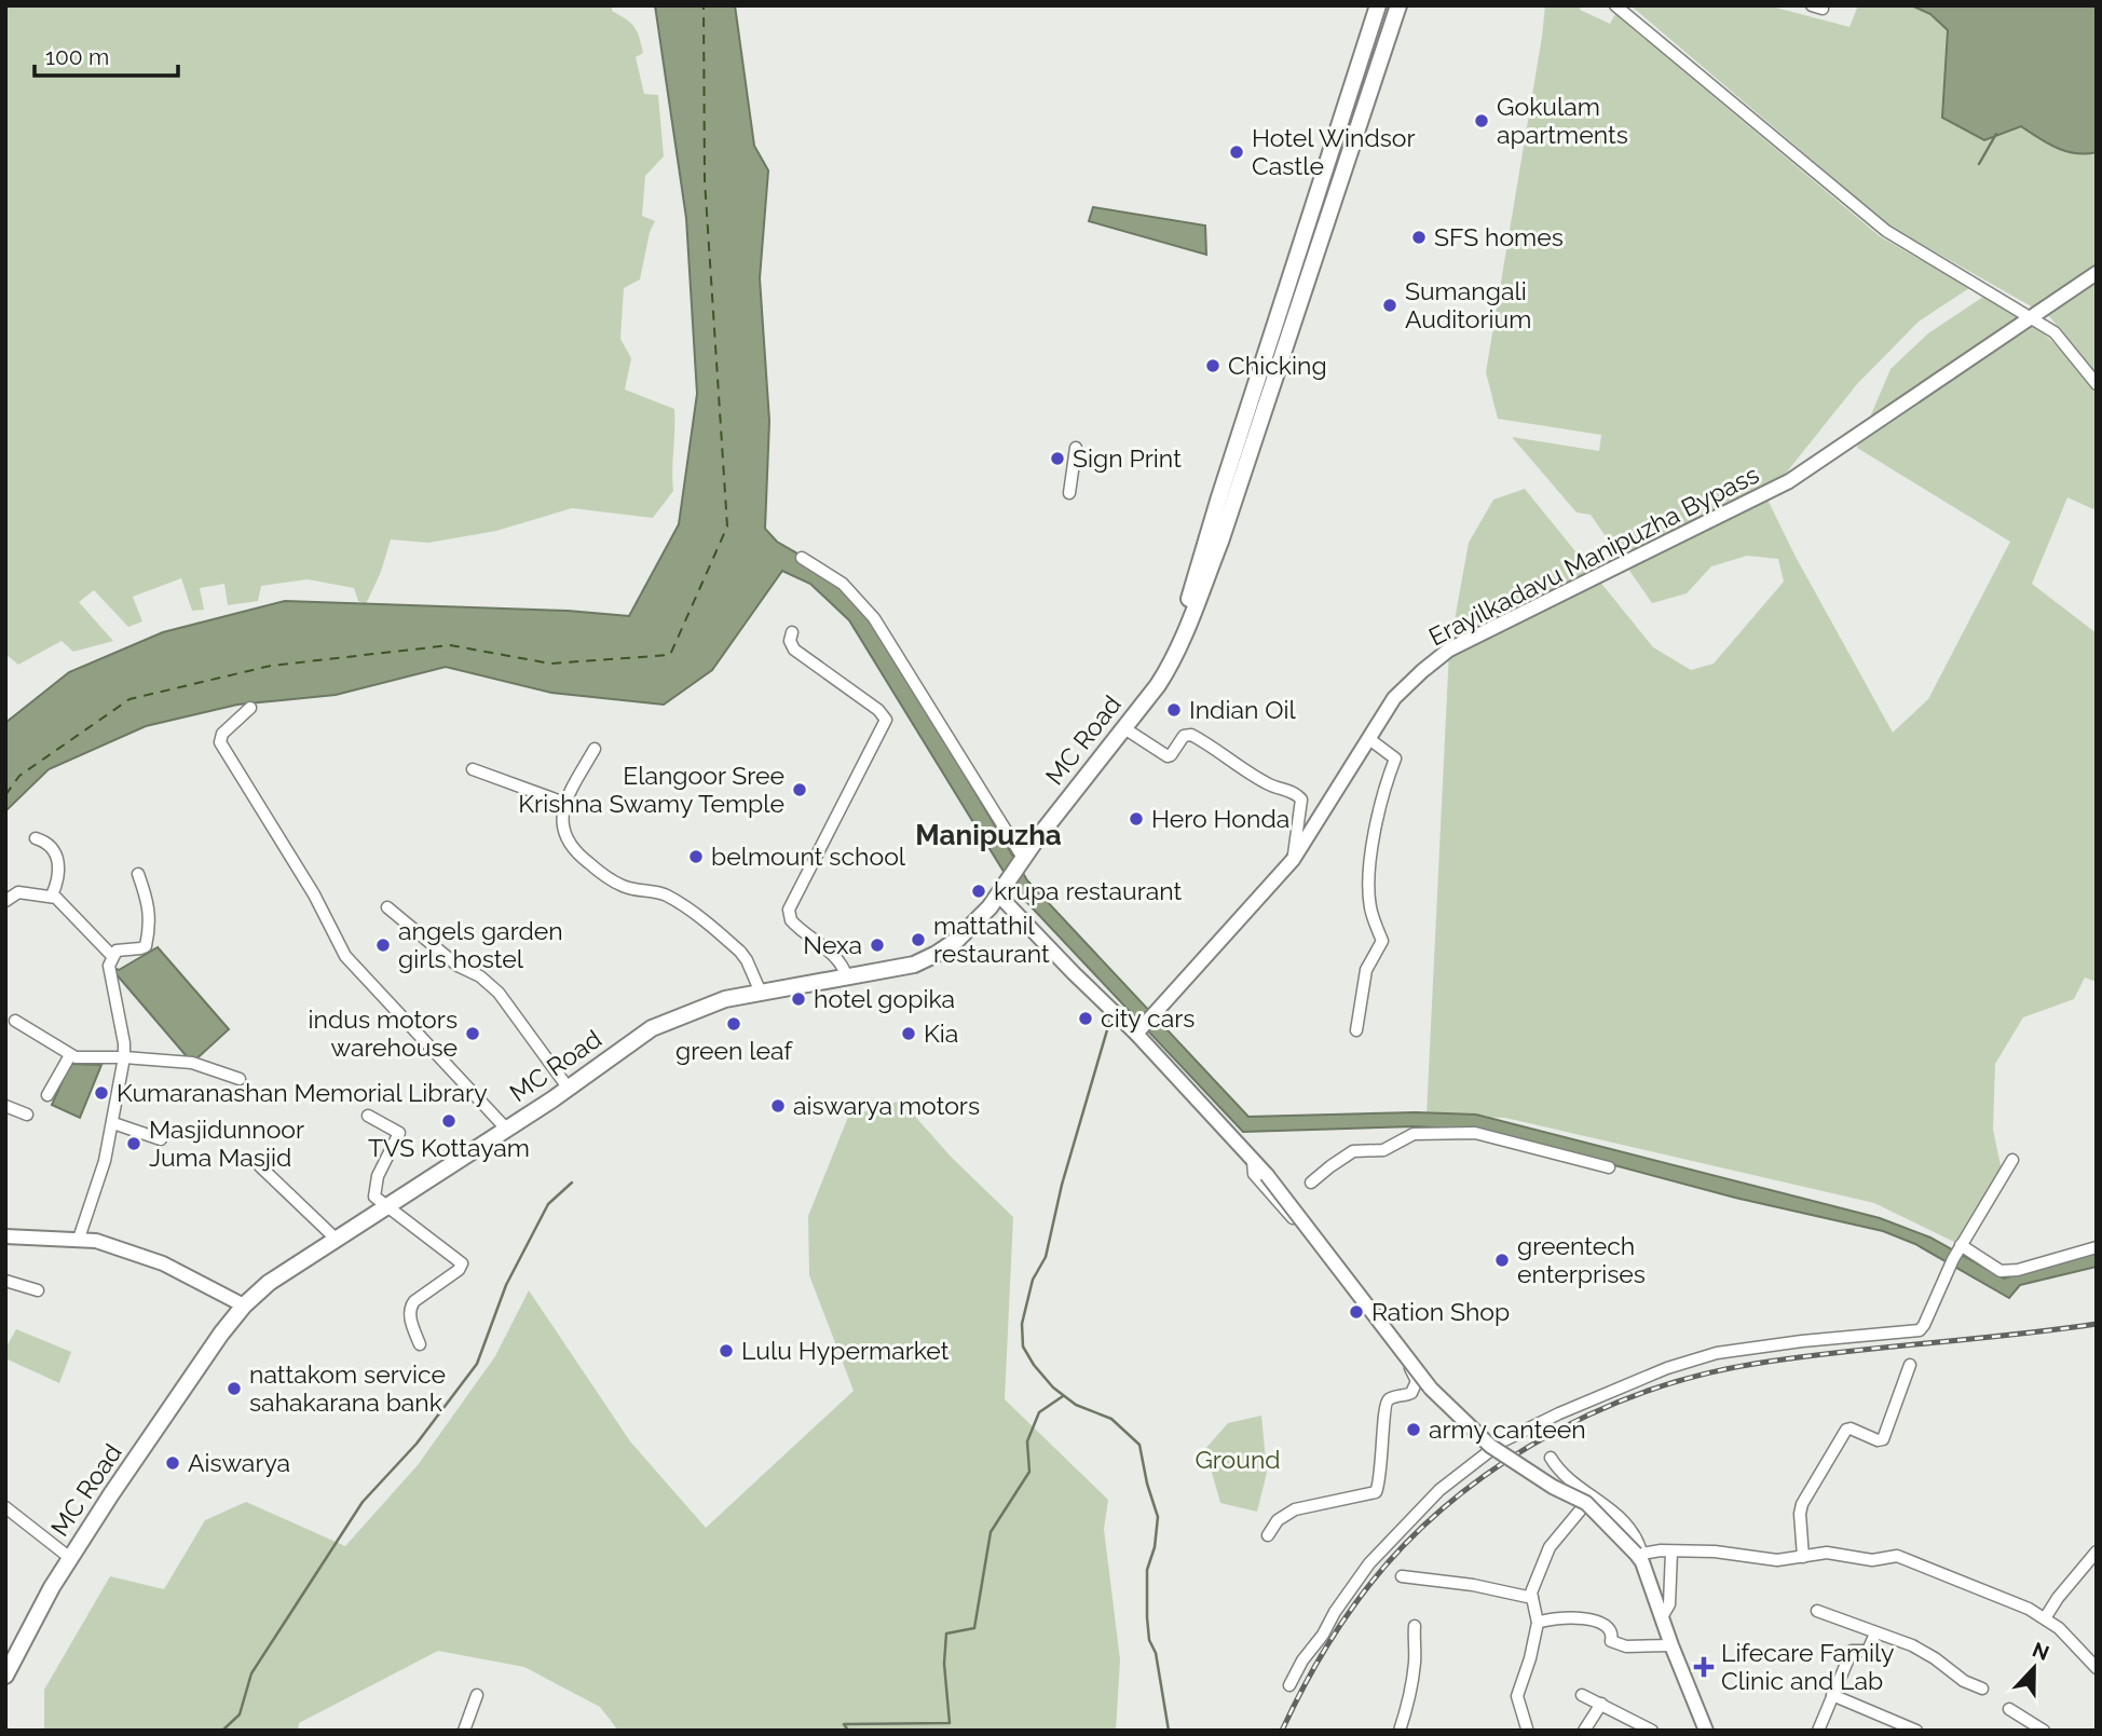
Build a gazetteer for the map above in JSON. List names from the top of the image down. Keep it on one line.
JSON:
{"streets":{"highway":["MC Road"],"main road":["Erayilkadavu Manipuzha Bypass"]},"districts":["Manipuzha"],"parks":["Ground"],"places":{"other":["Gokulam apartments","Hotel Windsor Castle","SFS homes","Sumangali Auditorium","Chicking","Sign Print","Indian Oil","Elangoor Sree Krishna Swamy Temple","Hero Honda","belmount school","krupa restaurant","mattathil restaurant","angels garden girls hostel","Nexa","hotel gopika","city cars","green leaf","indus motors warehouse","Kia","Kumaranashan Memorial Library","aiswarya motors","TVS Kottayam","Masjidunnoor Juma Masjid","greentech enterprises","Ration Shop","Lulu Hypermarket","nattakom service sahakarana bank","army canteen","Aiswarya"],"health":["Lifecare Family Clinic and Lab"]},"scale_bar":"100 m","north":"top"}
